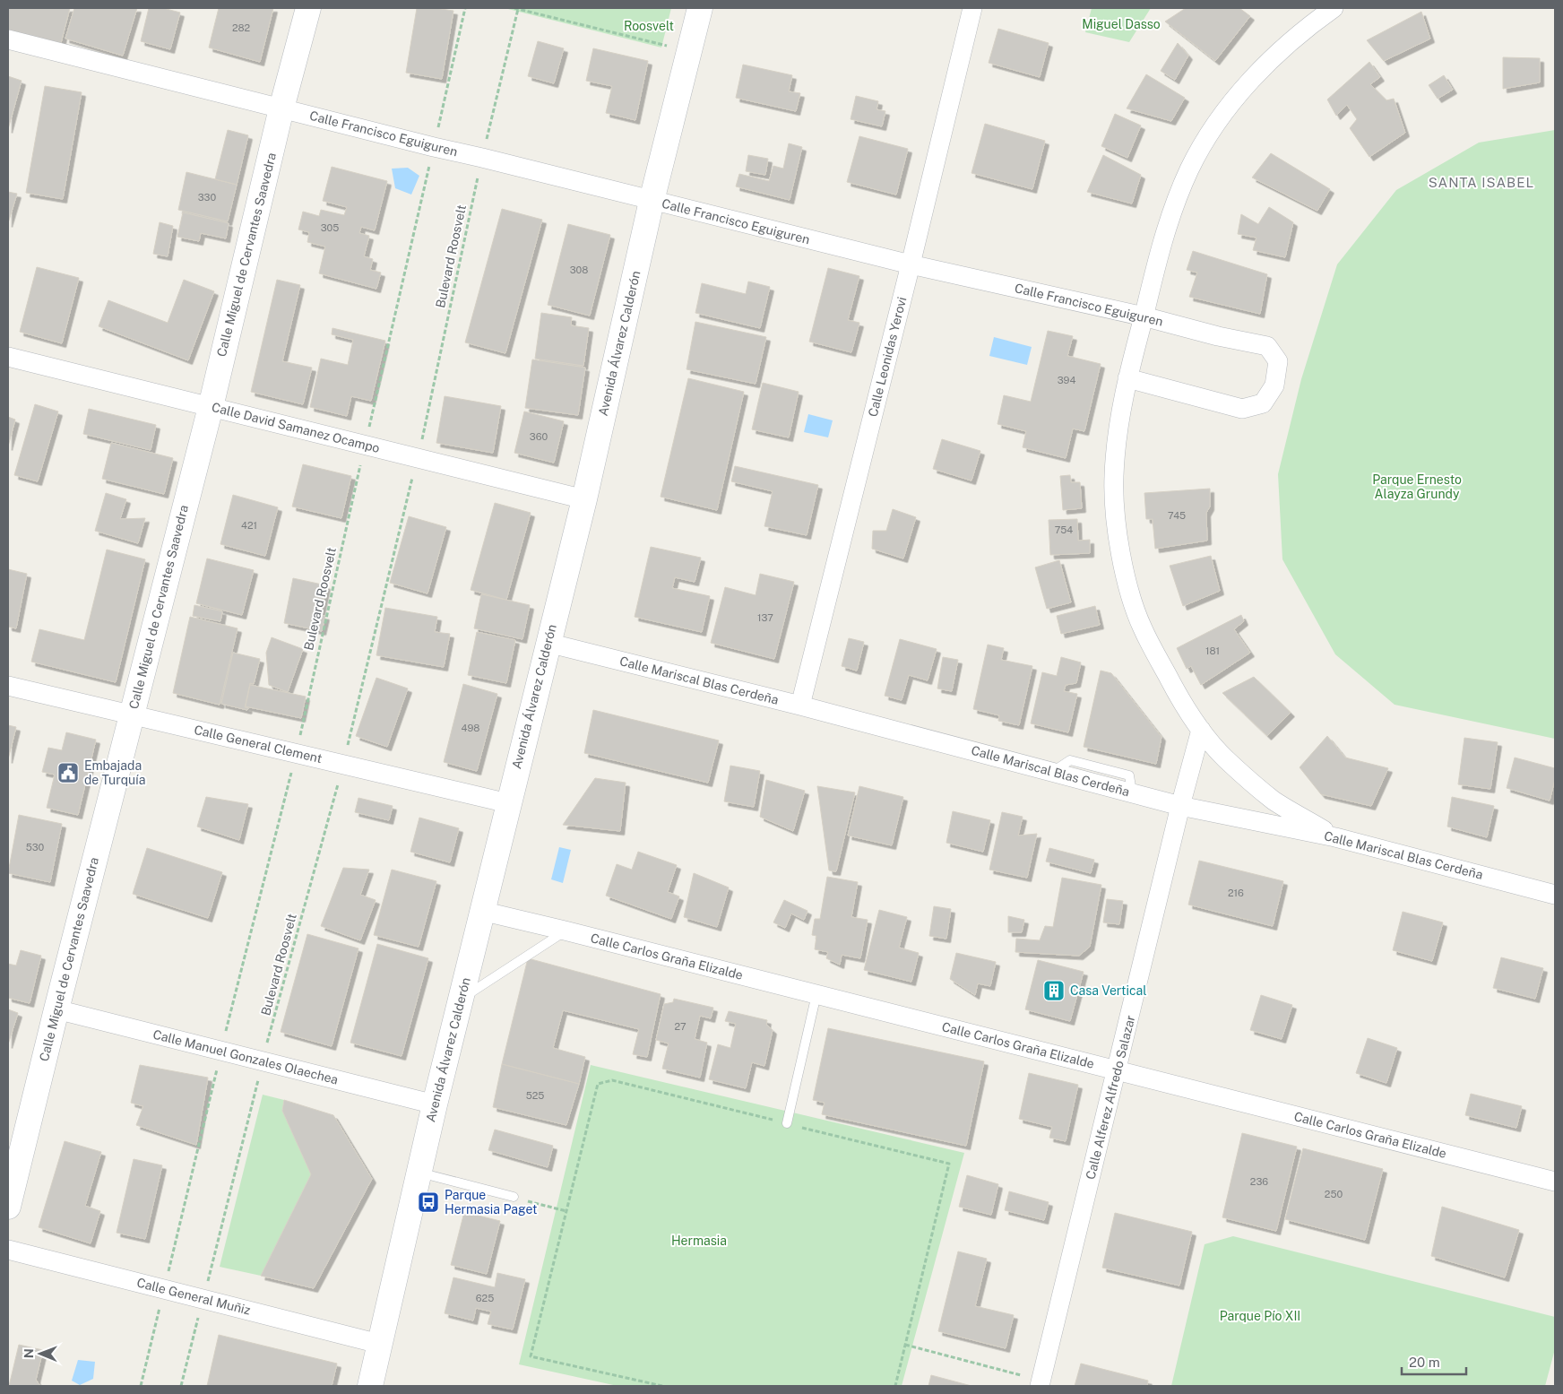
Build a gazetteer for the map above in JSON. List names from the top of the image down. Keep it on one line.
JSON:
{"streets":{"street":["Calle Francisco Eguiguren","Calle Miguel de Cervantes Saavedra","Avenida Álvarez Calderón","Calle Leonidas Yerovi","Calle David Samanez Ocampo","Calle Mariscal Blas Cerdeña","Calle General Clement","Calle Carlos Graña Elizalde","Calle Manuel Gonzales Olaechea","Calle Alferez Alfredo Salazar","Calle General Muñiz"],"path":["Bulevard Roosvelt"]},"crossings":[["Calle Francisco Eguiguren","Calle Miguel de Cervantes Saavedra"],["Calle Francisco Eguiguren","Avenida Álvarez Calderón"],["Calle Francisco Eguiguren","Calle Leonidas Yerovi"],["Calle Miguel de Cervantes Saavedra","Calle David Samanez Ocampo"],["Calle Miguel de Cervantes Saavedra","Calle General Clement"],["Calle Miguel de Cervantes Saavedra","Calle Manuel Gonzales Olaechea"],["Avenida Álvarez Calderón","Calle David Samanez Ocampo"],["Avenida Álvarez Calderón","Calle Mariscal Blas Cerdeña"],["Avenida Álvarez Calderón","Calle General Clement"],["Avenida Álvarez Calderón","Calle Carlos Graña Elizalde"],["Avenida Álvarez Calderón","Calle Manuel Gonzales Olaechea"],["Avenida Álvarez Calderón","Calle General Muñiz"],["Calle Leonidas Yerovi","Calle Mariscal Blas Cerdeña"],["Calle Mariscal Blas Cerdeña","Calle Alferez Alfredo Salazar"],["Calle Carlos Graña Elizalde","Calle Alferez Alfredo Salazar"]],"districts":["SANTA ISABEL"],"parks":["Miguel Dasso","Roosvelt","Parque Ernesto Alayza Grundy","Hermasia","Parque Pío XII"],"places":{"public building":["Embajada de Turquía"],"building":["Casa Vertical"],"bus stop":["Parque Hermasia Paget"]},"house_numbers":["282","330","305","308","394","360","745","421","754","137","181","498","530","216","27","525","236","250","625"],"scale_bar":"20 m","north":"left"}
